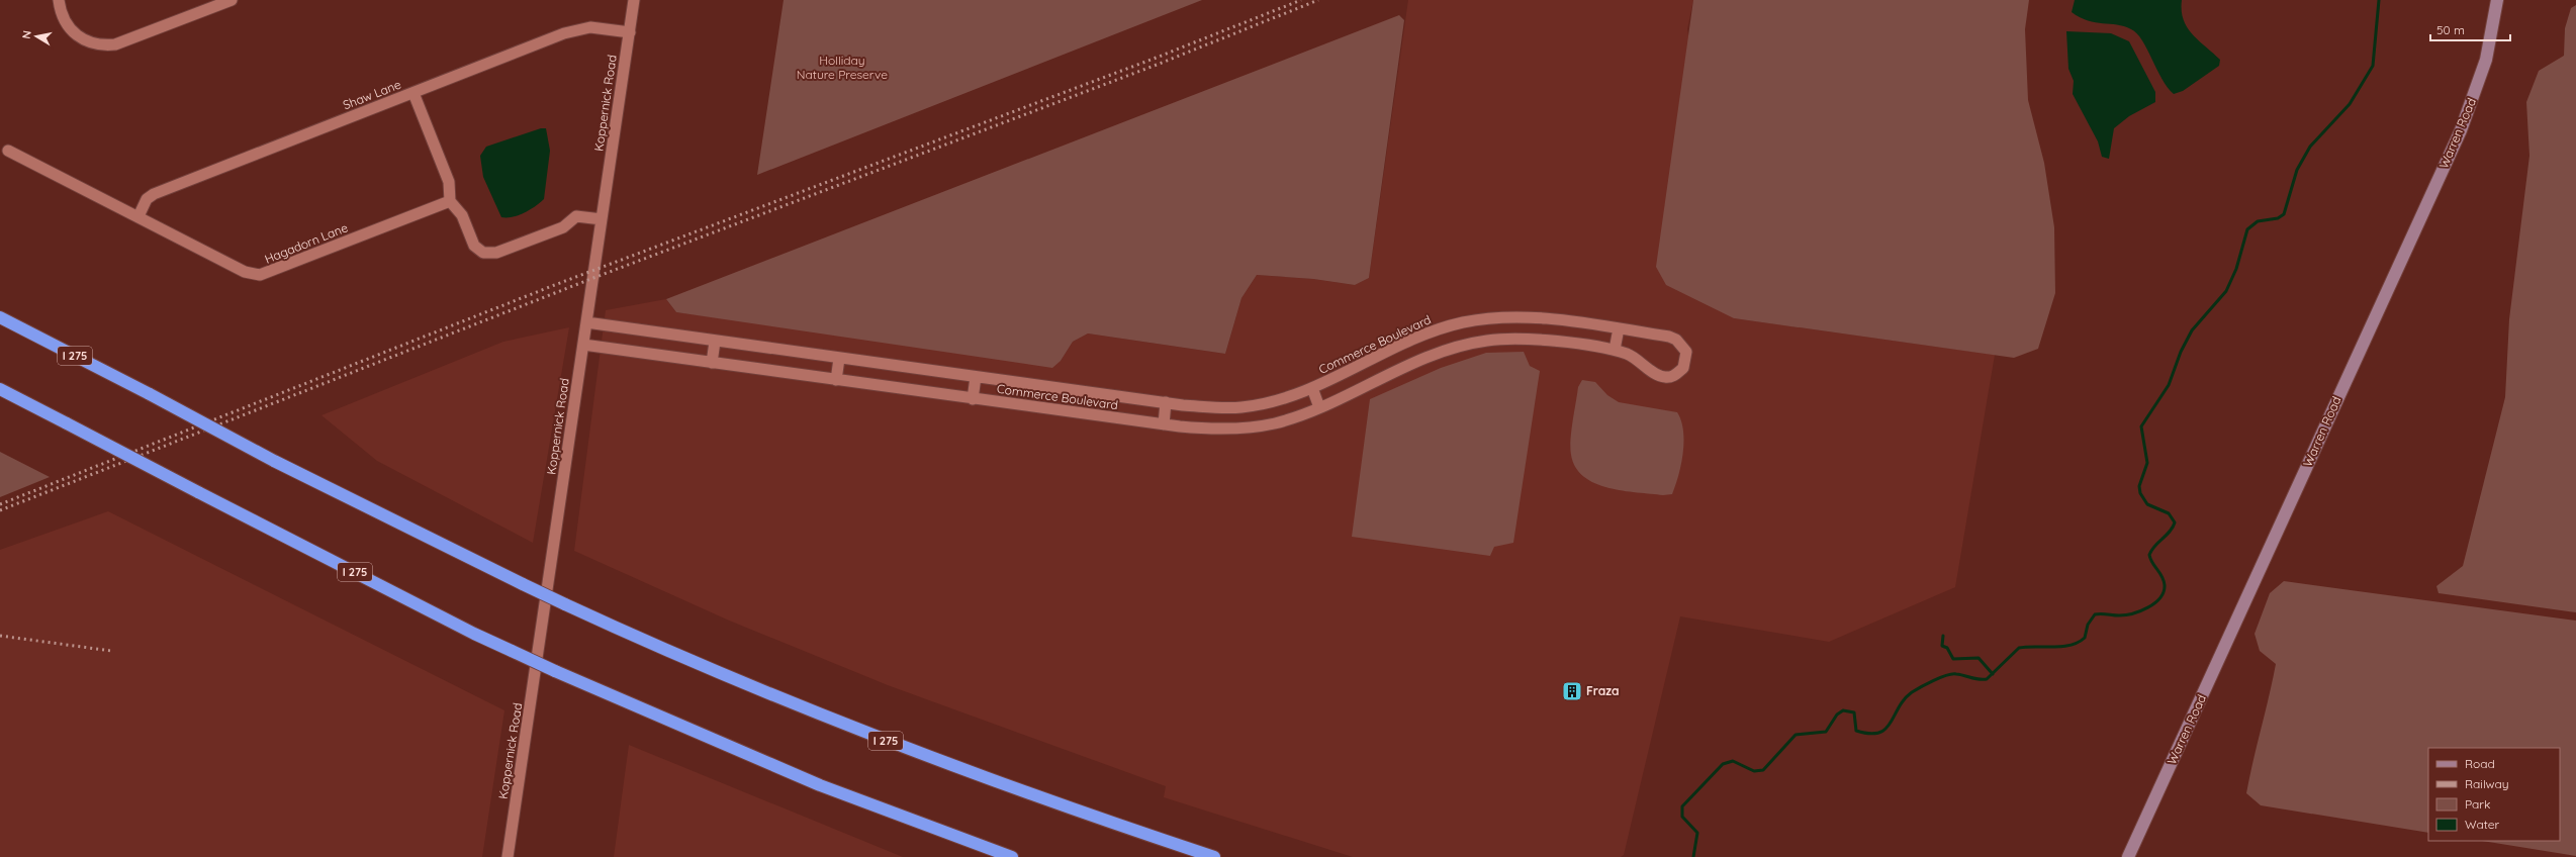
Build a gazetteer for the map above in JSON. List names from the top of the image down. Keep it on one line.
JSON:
{"streets":{"highway":["I 275"],"main road":["Warren Road"],"street":["Shaw Lane","Koppernick Road","Hagadorn Lane","Commerce Boulevard"]},"crossings":[["Shaw Lane","Koppernick Road"],["Shaw Lane","Hagadorn Lane"],["Koppernick Road","Commerce Boulevard"]],"parks":["Holliday Nature Preserve"],"places":{"building":["Fraza"]},"legend":["Road","Railway","Park","Water"],"scale_bar":"50 m","north":"left"}
